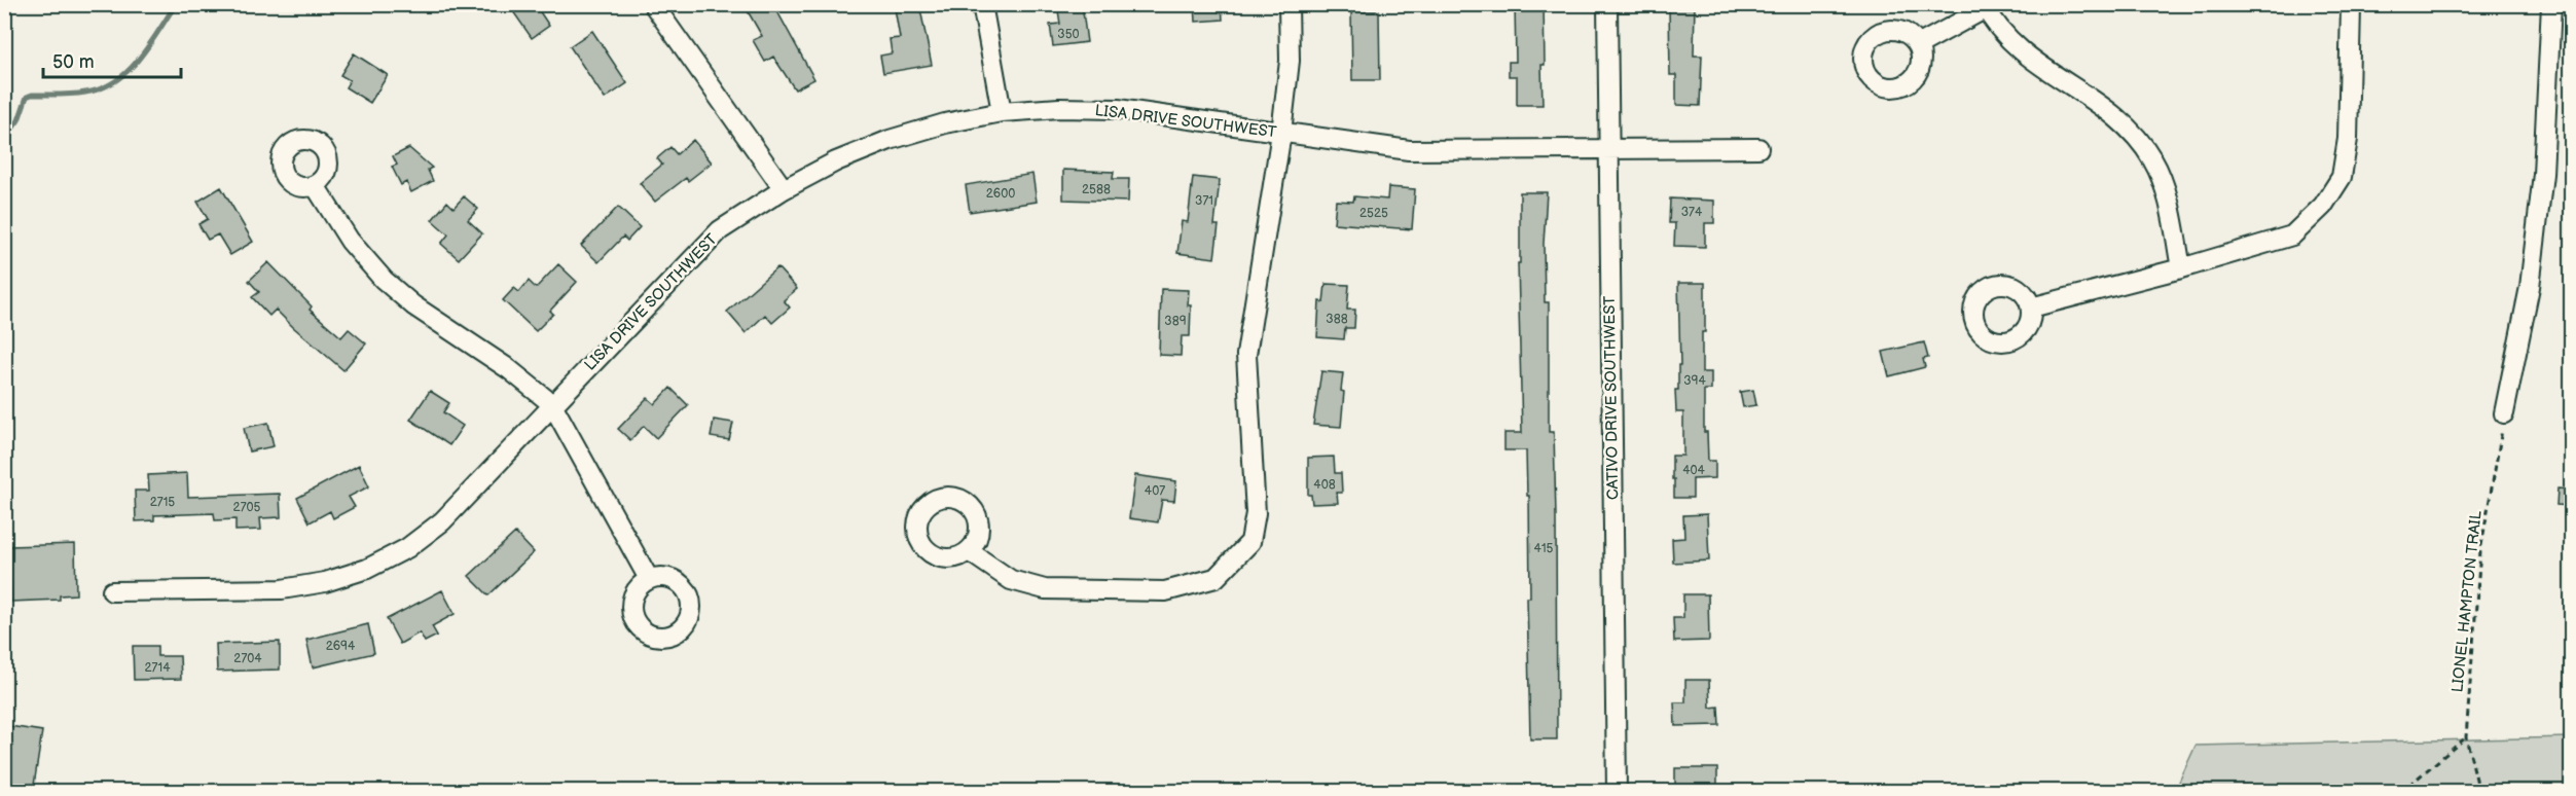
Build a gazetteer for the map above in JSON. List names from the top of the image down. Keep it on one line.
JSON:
{"streets":{"street":["LISA DRIVE SOUTHWEST","CATIVO DRIVE SOUTHWEST"],"path":["LIONEL HAMPTON TRAIL"]},"crossings":[["LISA DRIVE SOUTHWEST","CATIVO DRIVE SOUTHWEST"]],"house_numbers":["350","2588","2600","371","374","2525","388","389","394","404","408","407","2715","2705","415","2694","2704","2714"],"scale_bar":"50 m"}
